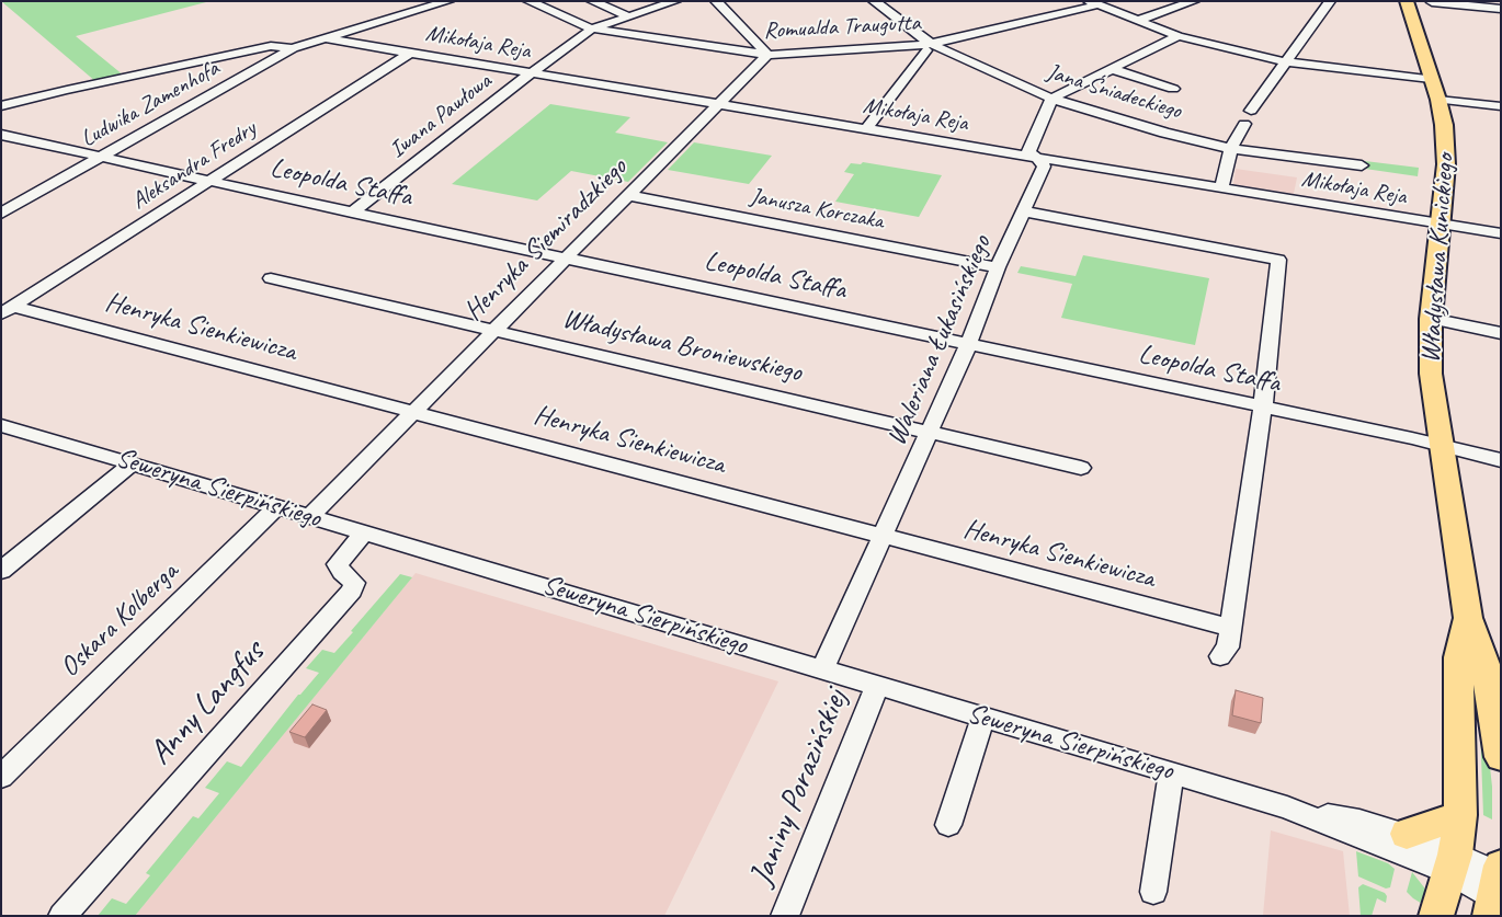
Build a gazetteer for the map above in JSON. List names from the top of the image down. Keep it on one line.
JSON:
{"streets":{"main road":["Władysława Kunickiego"],"street":["Romualda Traugutta","Mikołaja Reja","Jana Śniadeckiego","Ludwika Zamenhofa","Iwana Pawłowa","Aleksandra Fredry","Leopolda Staffa","Janusza Korczaka","Henryka Siemiradzkiego","Henryka Sienkiewicza","Waleriana Łukasińskiego","Władysława Broniewskiego","Seweryna Sierpińskiego","Oskara Kolberga","Anny Langfus","Janiny Porazińskiej"]},"crossings":[["Romualda Traugutta","Jana Śniadeckiego"],["Romualda Traugutta","Iwana Pawłowa"],["Romualda Traugutta","Henryka Siemiradzkiego"],["Mikołaja Reja","Ludwika Zamenhofa"],["Mikołaja Reja","Iwana Pawłowa"],["Mikołaja Reja","Aleksandra Fredry"],["Mikołaja Reja","Henryka Siemiradzkiego"],["Mikołaja Reja","Władysława Kunickiego"],["Mikołaja Reja","Waleriana Łukasińskiego"],["Jana Śniadeckiego","Waleriana Łukasińskiego"],["Ludwika Zamenhofa","Leopolda Staffa"],["Iwana Pawłowa","Leopolda Staffa"],["Aleksandra Fredry","Leopolda Staffa"],["Aleksandra Fredry","Henryka Sienkiewicza"],["Leopolda Staffa","Henryka Siemiradzkiego"],["Leopolda Staffa","Władysława Kunickiego"],["Leopolda Staffa","Waleriana Łukasińskiego"],["Janusza Korczaka","Henryka Siemiradzkiego"],["Janusza Korczaka","Waleriana Łukasińskiego"],["Henryka Siemiradzkiego","Henryka Sienkiewicza"],["Henryka Siemiradzkiego","Władysława Broniewskiego"],["Henryka Siemiradzkiego","Seweryna Sierpińskiego"],["Władysława Kunickiego","Seweryna Sierpińskiego"],["Henryka Sienkiewicza","Waleriana Łukasińskiego"],["Waleriana Łukasińskiego","Władysława Broniewskiego"],["Waleriana Łukasińskiego","Seweryna Sierpińskiego"],["Seweryna Sierpińskiego","Oskara Kolberga"],["Seweryna Sierpińskiego","Anny Langfus"],["Seweryna Sierpińskiego","Janiny Porazińskiej"]]}
